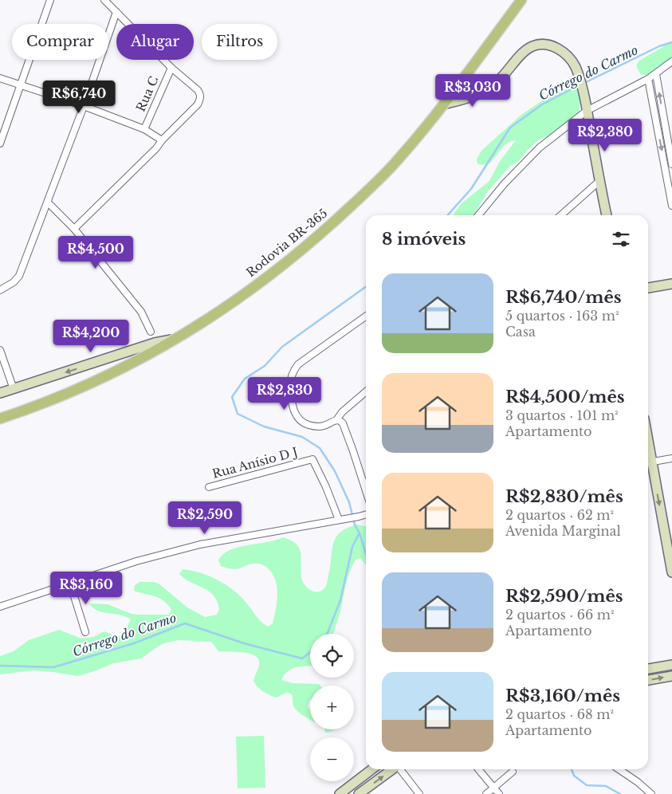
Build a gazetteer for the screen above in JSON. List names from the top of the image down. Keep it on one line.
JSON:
{"streets":{"main road":["Rodovia BR-365"],"street":["Rua C","Rua Anísio D J"]},"water":["Córrego do Carmo"],"page":{"chip":["Comprar","Alugar","Filtros"],"price":["R$3,030","R$6,740","R$2,380","R$4,500","R$4,200","R$2,830","R$2,590","R$3,160"],"heading":"8 imóveis","list":[{"name":"R$6,740/mês","note":"5 quartos · 163 m² · Casa"},{"name":"R$4,500/mês","note":"3 quartos · 101 m² · Apartamento"},{"name":"R$2,830/mês","note":"2 quartos · 62 m² · Avenida Marginal"},{"name":"R$2,590/mês","note":"2 quartos · 66 m² · Apartamento"},{"name":"R$3,160/mês","note":"2 quartos · 68 m² · Apartamento"}],"map_buttons":["+","−"]}}
